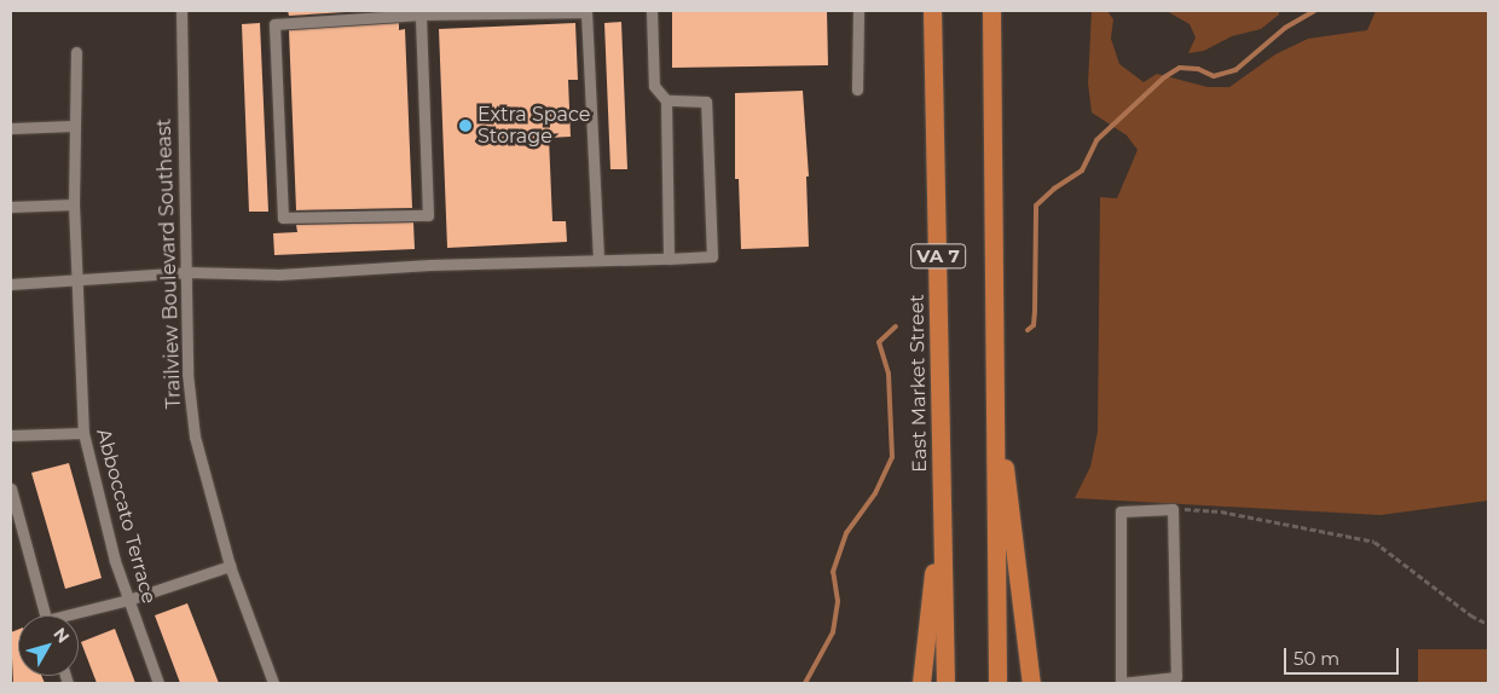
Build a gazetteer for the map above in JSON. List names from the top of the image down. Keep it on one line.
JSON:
{"streets":{"highway":["VA 7","East Market Street"],"street":["Trailview Boulevard Southeast","Abboccato Terrace"]},"places":["Extra Space Storage"],"scale_bar":"50 m","north":"top right"}
